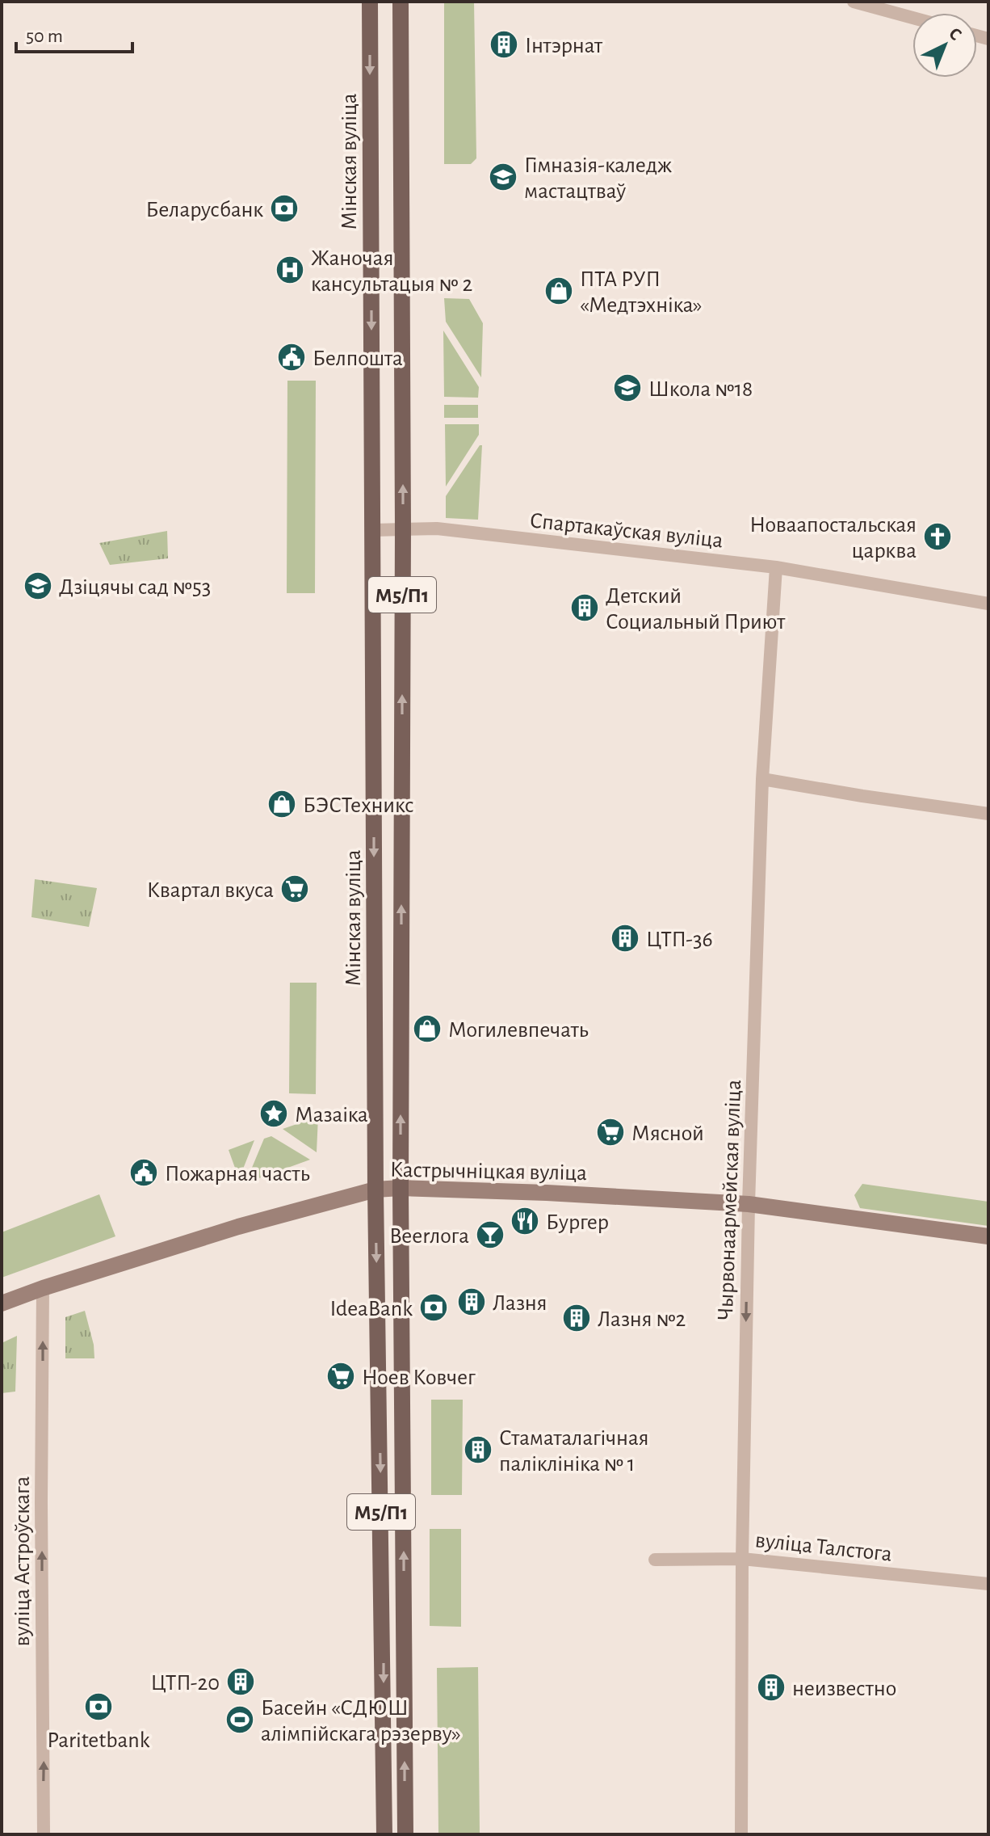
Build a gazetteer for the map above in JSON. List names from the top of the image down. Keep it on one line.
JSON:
{"streets":{"main road":["Мінская вуліца","М5/П1","Кастрычніцкая вуліца"],"street":["Спартакаўская вуліца","Чырвонаармейская вуліца","вуліца Талстога","вуліца Астроўскага"]},"crossings":[["Мінская вуліца","Спартакаўская вуліца"],["Мінская вуліца","Кастрычніцкая вуліца"],["Спартакаўская вуліца","М5/П1"],["Спартакаўская вуліца","Чырвонаармейская вуліца"],["М5/П1","Кастрычніцкая вуліца"],["Кастрычніцкая вуліца","Чырвонаармейская вуліца"],["Кастрычніцкая вуліца","вуліца Астроўскага"],["Чырвонаармейская вуліца","вуліца Талстога"]],"one_way":["вуліца Астроўскага"],"places":{"building":["Інтэрнат","Детский Социальный Приют","ЦТП-36","Лазня","Лазня №2","Стаматалагічная паліклініка № 1","ЦТП-20","неизвестно"],"school or university":["Гімназія-каледж мастацтваў","Школа №18","Дзіцячы сад №53"],"bank":["Беларусбанк","IdeaBank","Paritetbank"],"hospital":["Жаночая кансультацыя № 2"],"shop":["ПТА РУП «Медтэхніка»","БЭСТехникс","Могилевпечать"],"public building":["Белпошта","Пожарная часть"],"church":["Новаапостальская царква"],"supermarket":["Квартал вкуса","Мясной","Ноев Ковчег"],"place":["Мазаіка"],"restaurant":["Бургер"],"bar":["Beerлога"],"sports":["Басейн «СДЮШ алімпійскага рэзерву»"]},"scale_bar":"50 m","north":"top right"}
